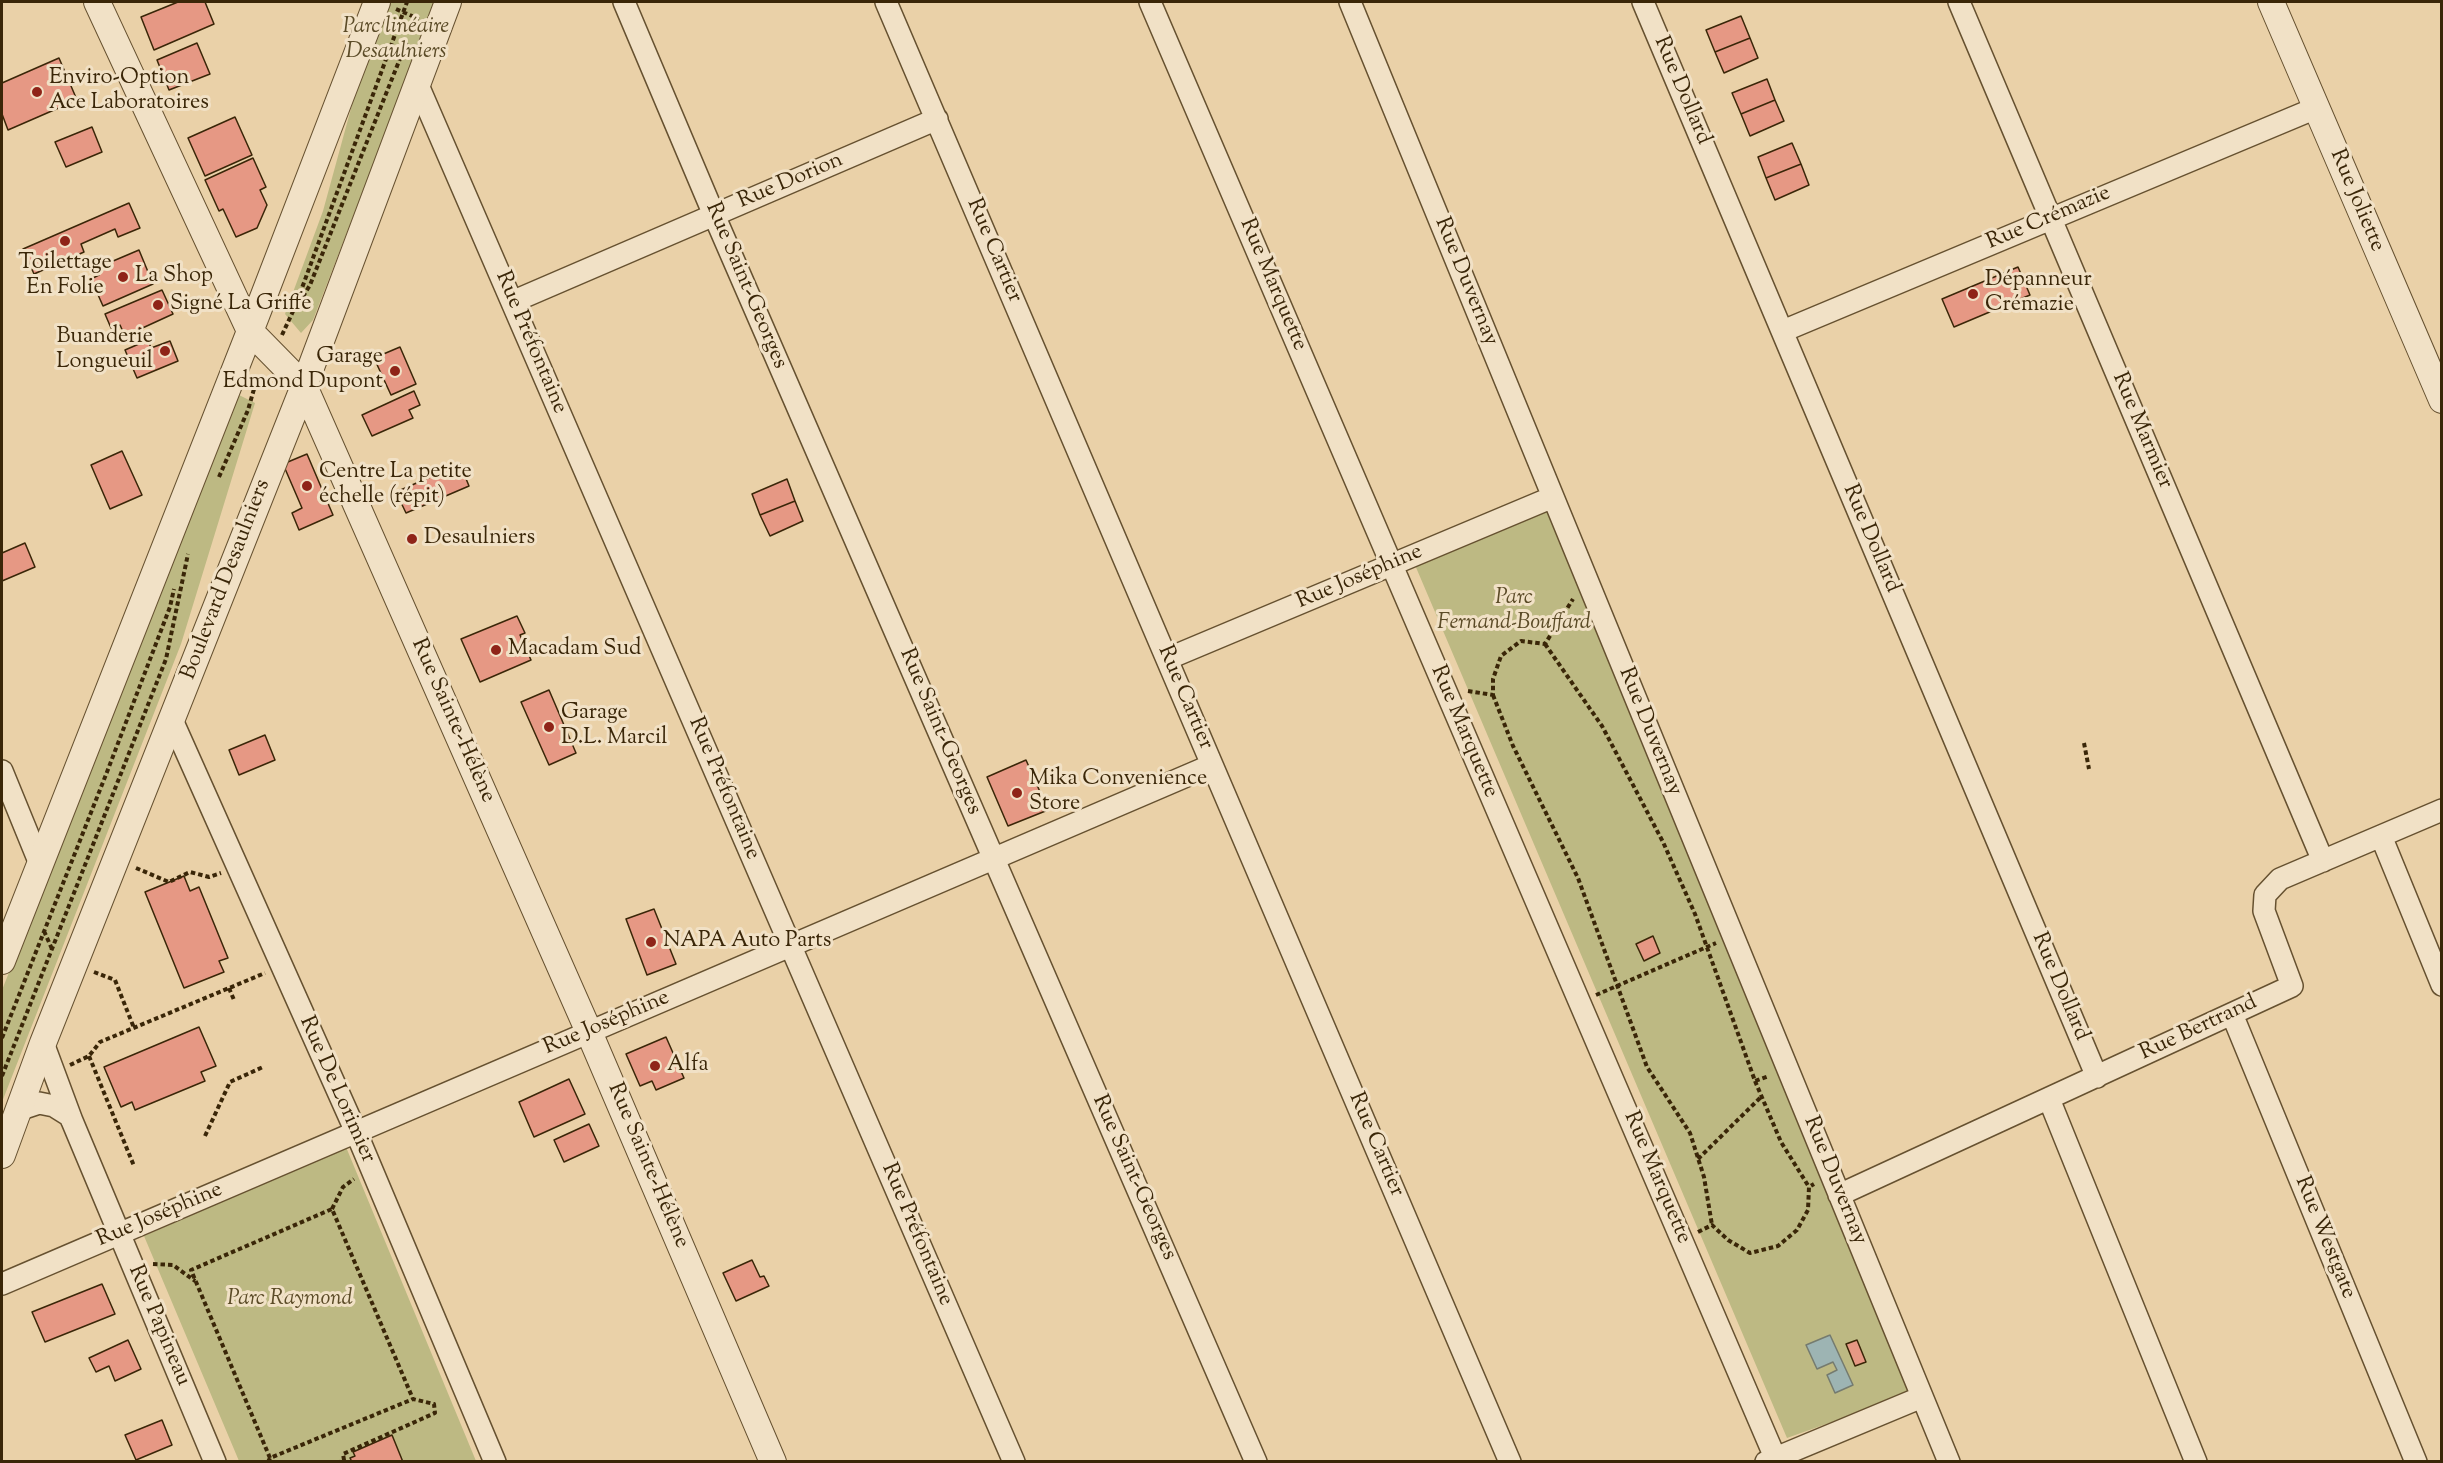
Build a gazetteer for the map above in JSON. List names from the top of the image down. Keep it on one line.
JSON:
{"streets":{"street":["Rue Dollard","Rue Dorion","Rue Joliette","Rue Crémazie","Rue Cartier","Rue Duvernay","Rue Marquette","Rue Saint-Georges","Rue Préfontaine","Rue Marmier","Rue Joséphine","Boulevard Desaulniers","Rue Sainte-Hélène","Rue Bertrand","Rue De Lorimier","Rue Westgate","Rue Papineau"]},"crossings":[["Rue Dollard","Rue Crémazie"],["Rue Dollard","Rue Bertrand"],["Rue Dorion","Rue Cartier"],["Rue Dorion","Rue Saint-Georges"],["Rue Dorion","Rue Préfontaine"],["Rue Joliette","Rue Crémazie"],["Rue Crémazie","Rue Marmier"],["Rue Cartier","Rue Joséphine"],["Rue Duvernay","Rue Joséphine"],["Rue Duvernay","Rue Bertrand"],["Rue Marquette","Rue Joséphine"],["Rue Saint-Georges","Rue Joséphine"],["Rue Préfontaine","Rue Joséphine"],["Rue Préfontaine","Boulevard Desaulniers"],["Rue Marmier","Rue Bertrand"],["Rue Joséphine","Rue Sainte-Hélène"],["Rue Joséphine","Rue De Lorimier"],["Rue Joséphine","Rue Papineau"],["Boulevard Desaulniers","Rue Sainte-Hélène"],["Boulevard Desaulniers","Rue De Lorimier"],["Boulevard Desaulniers","Rue Papineau"],["Rue Bertrand","Rue Westgate"]],"parks":["Parc linéaire Desaulniers","Parc Fernand-Bouffard","Parc Raymond"],"places":["Enviro-Option Ace Laboratoires","Toilettage En Folie","La Shop","Dépanneur Crémazie","Signé La Griffe","Buanderie Longueuil","Garage Edmond Dupont","Centre La petite échelle (répit)","Desaulniers","Macadam Sud","Garage D.L. Marcil","Mika Convenience Store","NAPA Auto Parts","Alfa"]}
